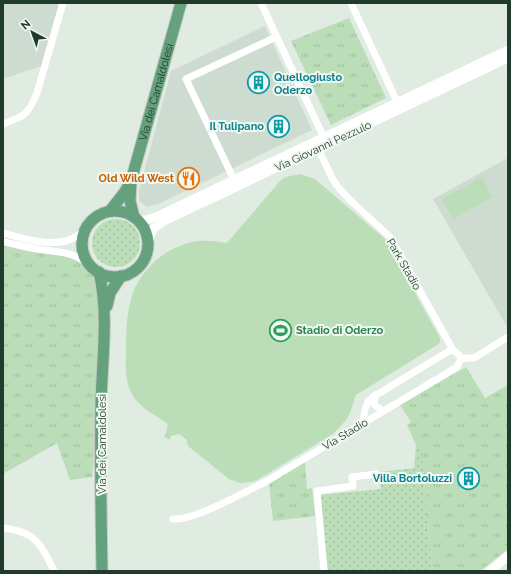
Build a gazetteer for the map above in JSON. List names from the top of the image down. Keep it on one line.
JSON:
{"streets":{"main road":["Via dei Camaldolesi"],"street":["Via Giovanni Pezzulo","Park Stadio","Via Stadio"]},"crossings":[["Via dei Camaldolesi","Via Giovanni Pezzulo"],["Via Giovanni Pezzulo","Park Stadio"],["Park Stadio","Via Stadio"]],"places":{"building":["Quellogiusto Oderzo","Il Tulipano","Villa Bortoluzzi"],"restaurant":["Old Wild West"],"sports":["Stadio di Oderzo"]},"north":"top left"}
